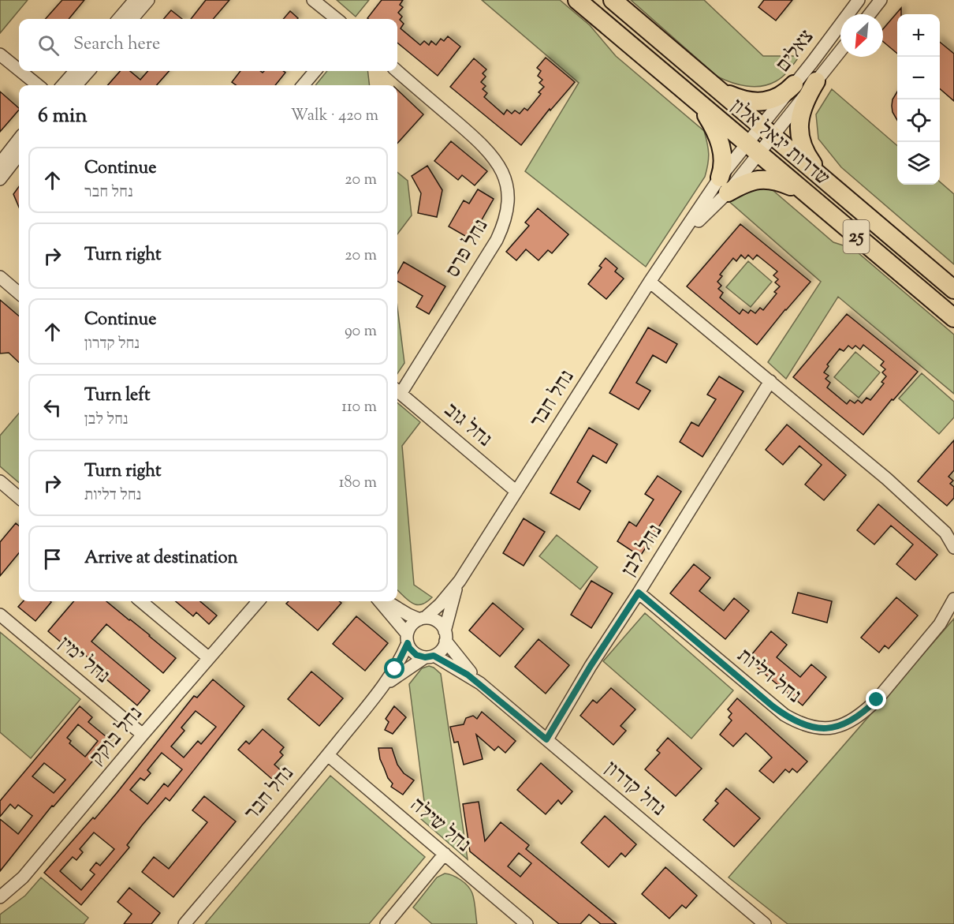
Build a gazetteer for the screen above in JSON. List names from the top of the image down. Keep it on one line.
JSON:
{"streets":{"highway":["שדרות יגאל אלון","25"],"street":["צאלים","נחל פרס","נחל חבר","נחל גוב","נחל לבן","נחל ימין","נחל דליות","נחל בוקק","נחל קדרון","נחל שילה"]},"crossings":[["צאלים","שדרות יגאל אלון"],["צאלים","נחל חבר"],["שדרות יגאל אלון","נחל חבר"],["נחל פרס","נחל גוב"],["נחל חבר","נחל גוב"],["נחל חבר","נחל קדרון"],["נחל חבר","נחל שילה"],["נחל לבן","נחל דליות"],["נחל לבן","נחל קדרון"],["נחל ימין","נחל בוקק"]],"north":"bottom left","page":{"map_buttons":["+","−"],"search":"Search here","heading":["6 min","Walk · 420 m"],"list":[["Continue","נחל חבר","20 m"],["Turn right","20 m"],["Continue","נחל קדרון","90 m"],["Turn left","נחל לבן","110 m"],["Turn right","נחל דליות","180 m"],"Arrive at destination"]}}
